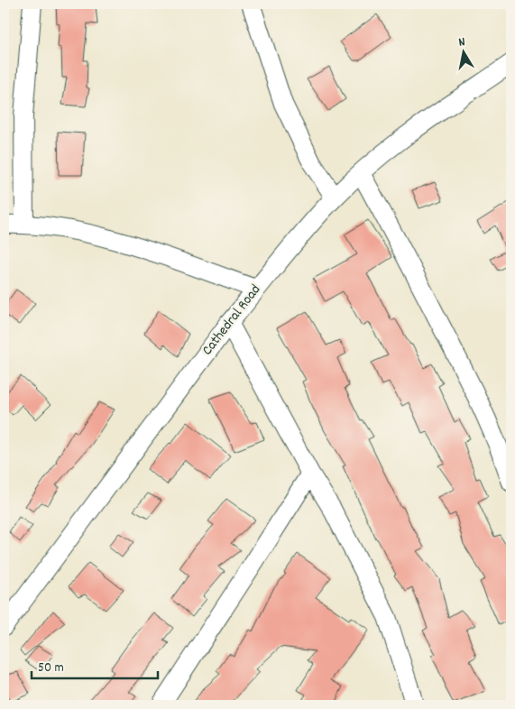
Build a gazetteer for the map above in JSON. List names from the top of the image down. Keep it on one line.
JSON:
{"streets":{"street":["Cathedral Road"]},"scale_bar":"50 m","north":"top"}
